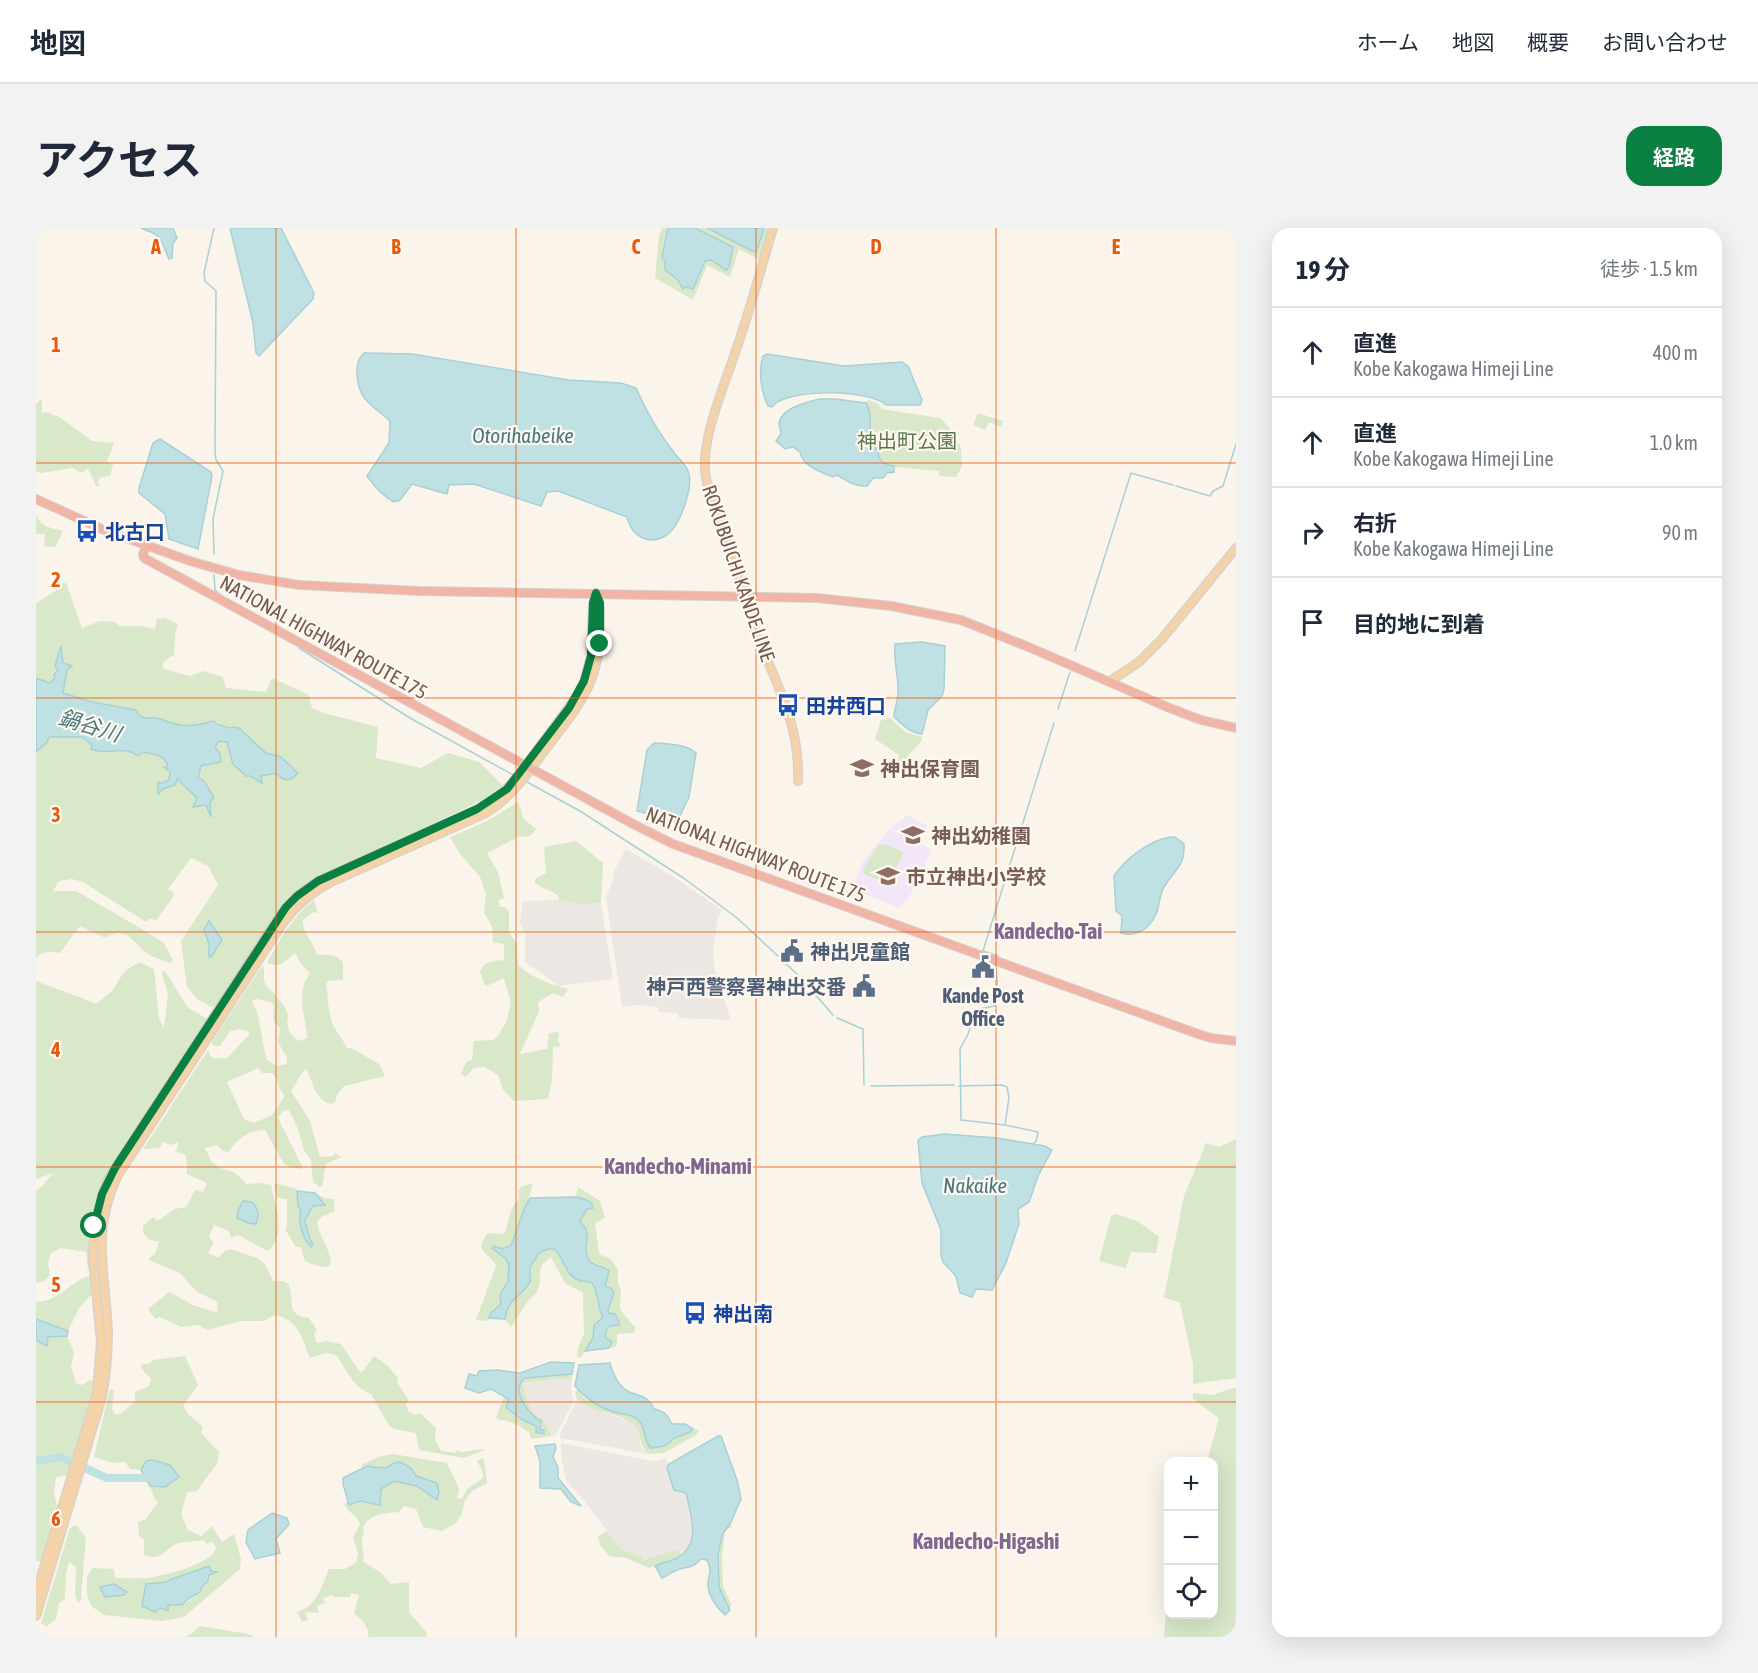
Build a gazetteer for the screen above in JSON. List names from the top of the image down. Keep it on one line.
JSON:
{"streets":{"highway":["NATIONAL HIGHWAY ROUTE 175"],"main road":["ROKUBUICHI KANDE LINE"]},"crossings":[["ROKUBUICHI KANDE LINE","NATIONAL HIGHWAY ROUTE 175"]],"districts":["Kandecho-Tai","Kandecho-Minami","Kandecho-Higashi"],"water":["Otorihabeike","鍋谷川","Nakaike"],"parks":["神出町公園"],"places":{"bus stop":["北古口","田井西口","神出南"],"school or university":["神出保育園","神出幼稚園","市立神出小学校"],"public building":["神出児童館","Kande Post Office","神戸西警察署神出交番"]},"page":{"header":"地図","nav":["ホーム","地図","概要","お問い合わせ"],"title":"アクセス","buttons":"経路","heading":["19 分","徒歩 · 1.5 km"],"list":[["直進","Kobe Kakogawa Himeji Line","400 m"],["直進","Kobe Kakogawa Himeji Line","1.0 km"],["右折","Kobe Kakogawa Himeji Line","90 m"],"目的地に到着"],"map_buttons":["+","−"]},"grid":{"columns":["A","B","C","D","E"],"rows":["1","2","3","4","5","6"]}}
